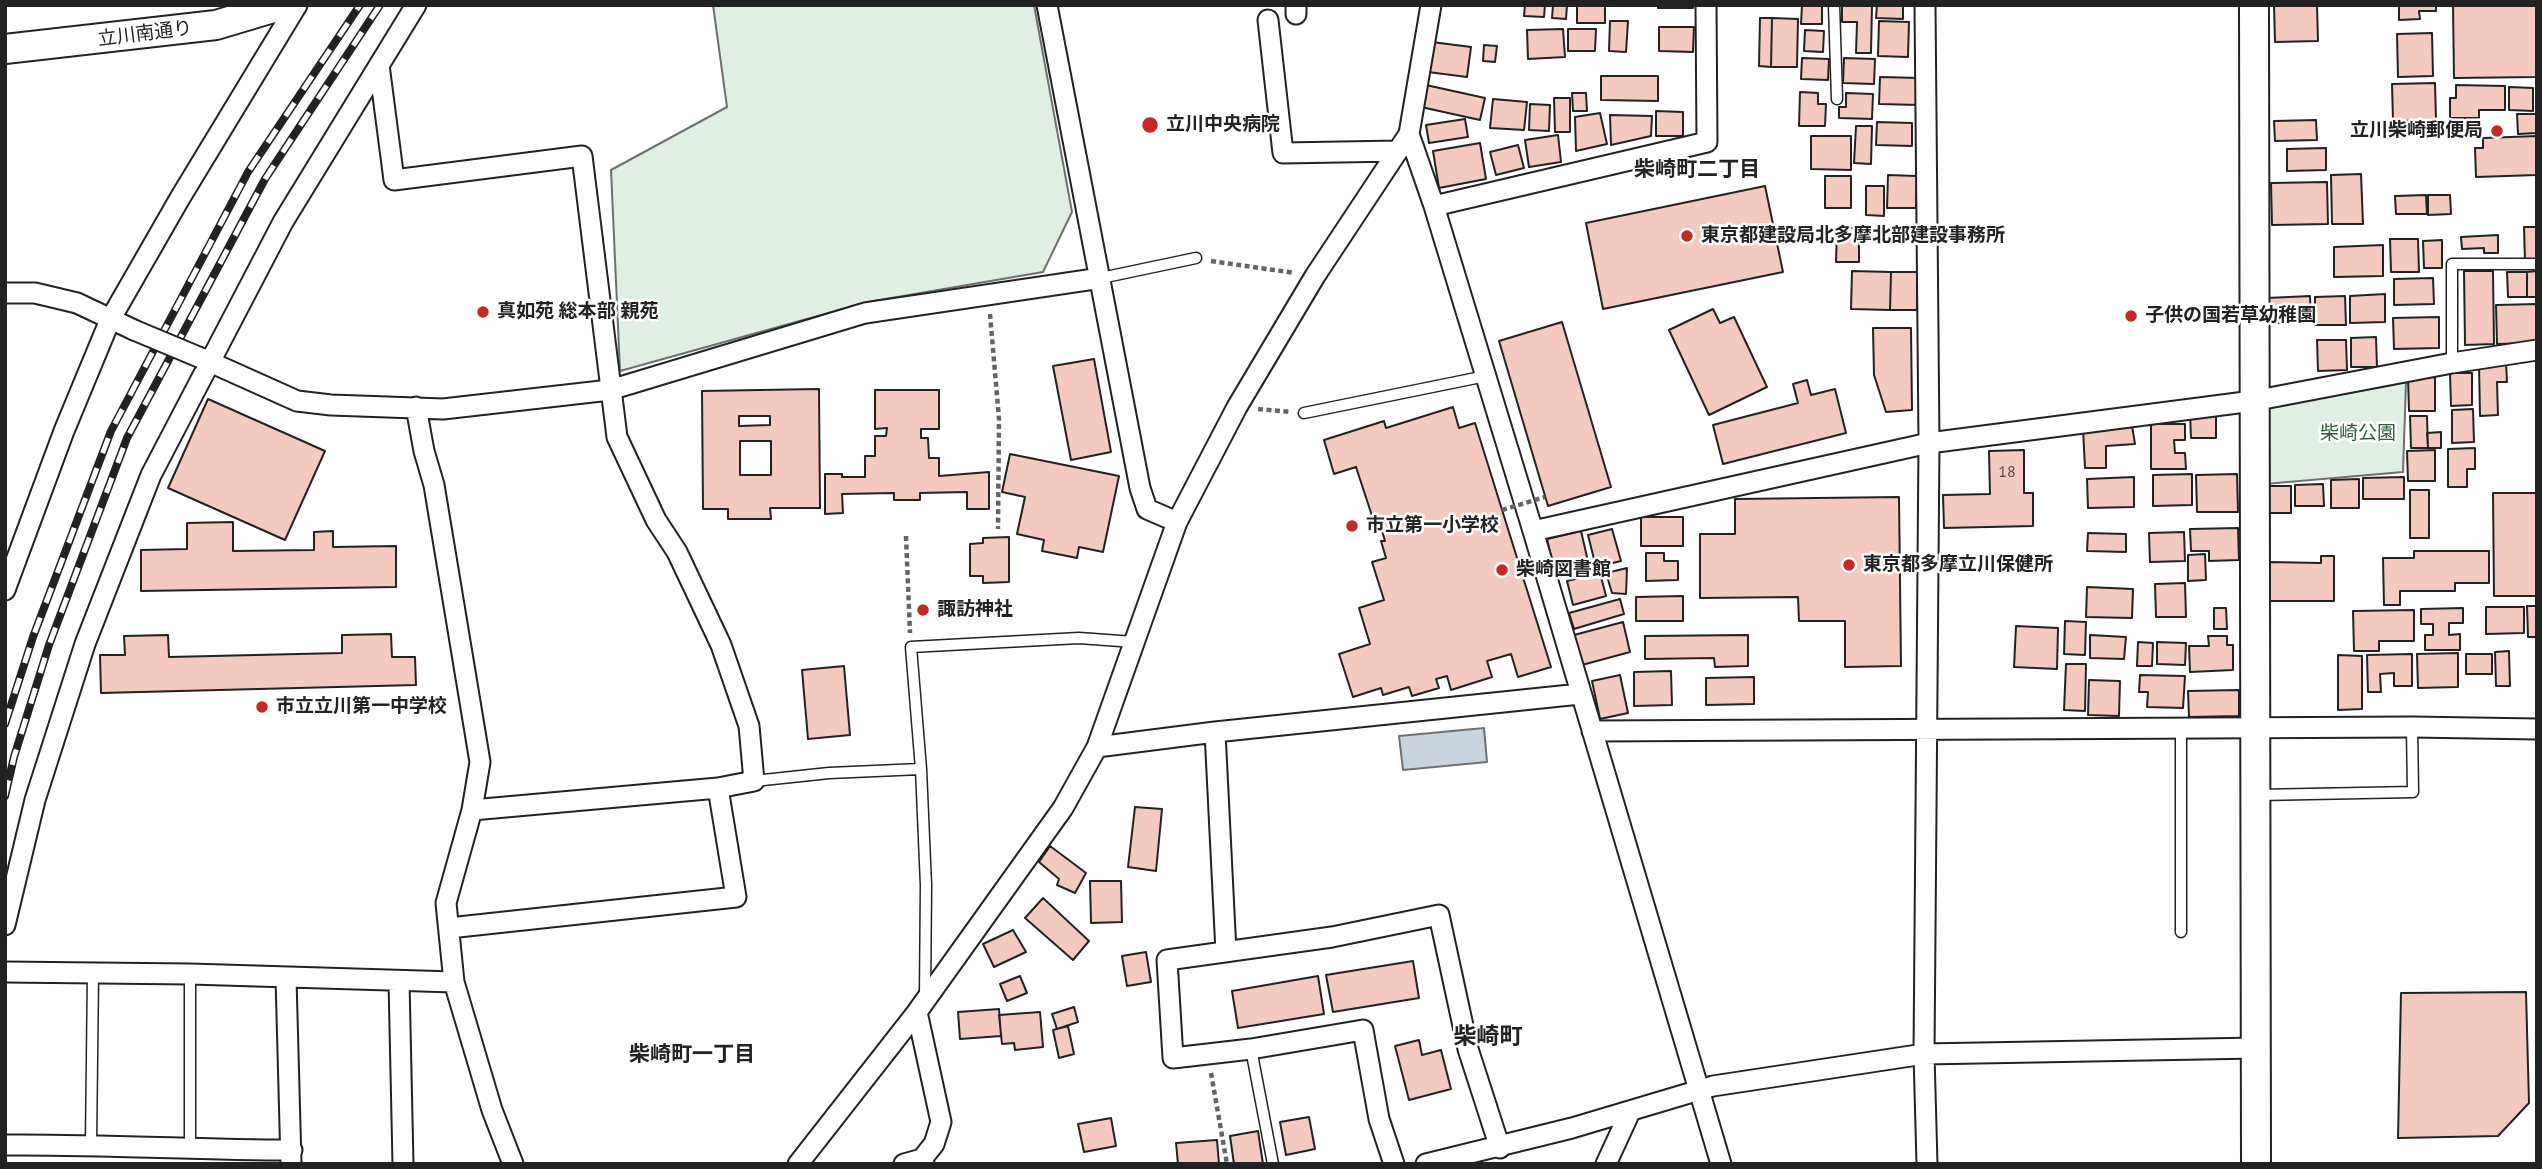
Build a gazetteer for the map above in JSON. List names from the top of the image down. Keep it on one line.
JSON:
{"streets":{"street":["立川南通り"]},"districts":["柴崎町二丁目","柴崎町","柴崎町一丁目"],"parks":["柴崎公園"],"places":["立川中央病院","立川柴崎郵便局","東京都建設局北多摩北部建設事務所","真如苑 総本部 親苑","子供の国若草幼稚園","市立第一小学校","東京都多摩立川保健所","柴崎図書館","諏訪神社","市立立川第一中学校"],"house_numbers":["18"]}
